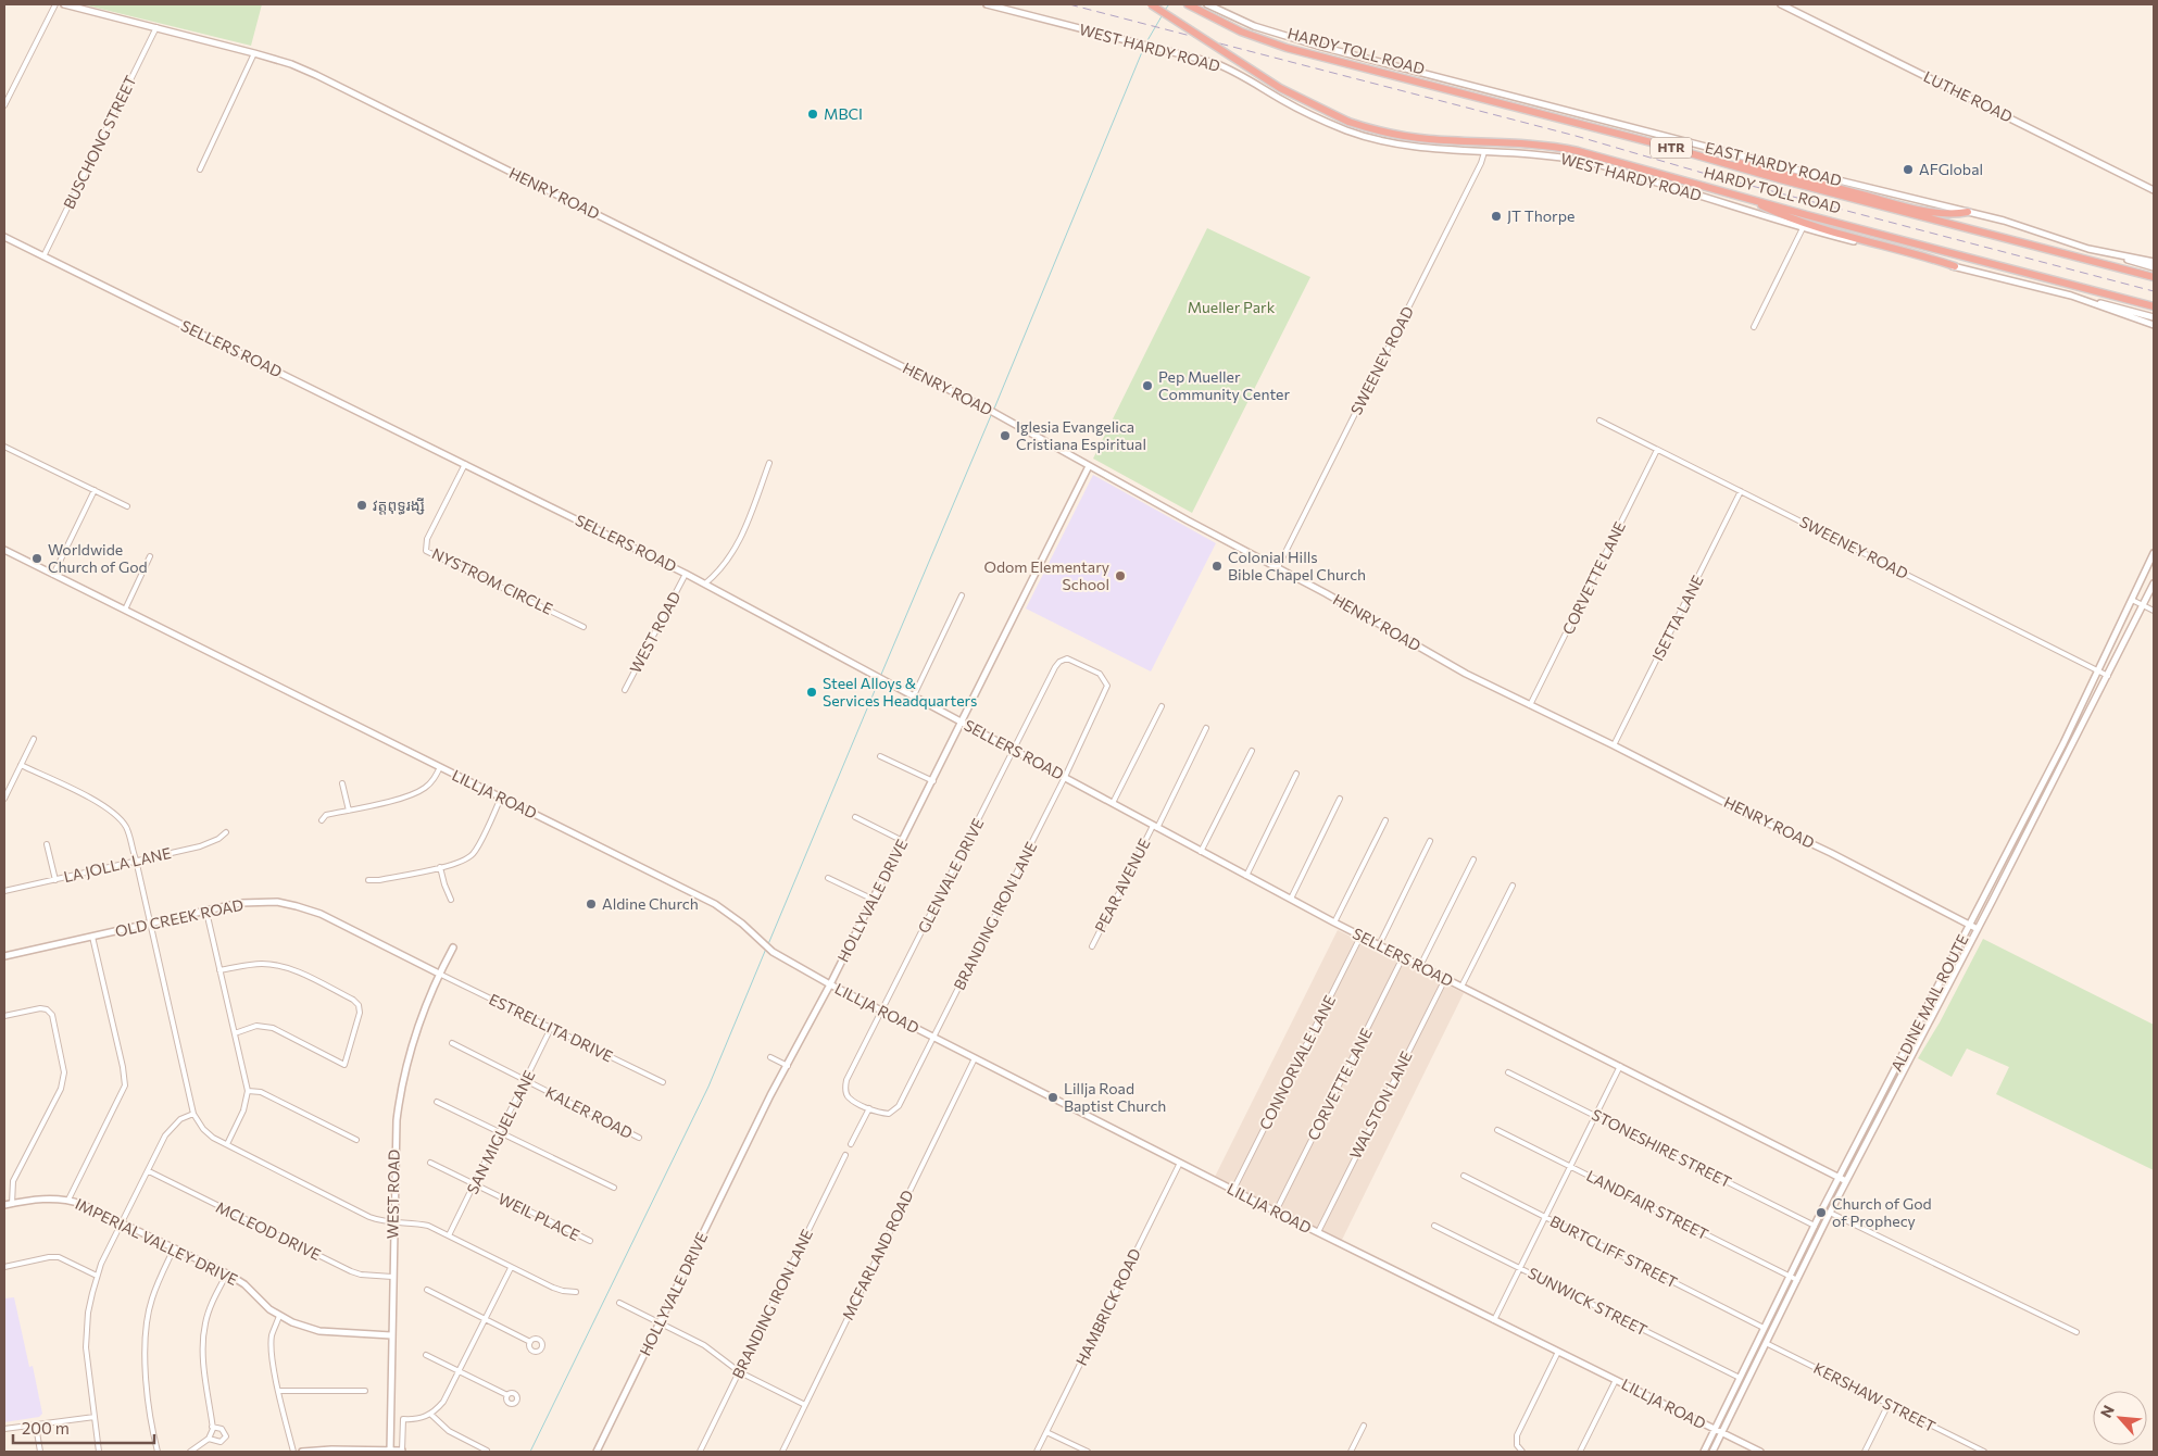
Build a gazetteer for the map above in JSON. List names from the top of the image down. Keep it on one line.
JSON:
{"streets":{"highway":["HARDY TOLL ROAD","HTR"],"street":["WEST HARDY ROAD","LUTHE ROAD","BUSCHONG STREET","EAST HARDY ROAD","HENRY ROAD","SELLERS ROAD","SWEENEY ROAD","CORVETTE LANE","NYSTROM CIRCLE","ISETTA LANE","WEST ROAD","LILLJA ROAD","LA JOLLA LANE","GLENVALE DRIVE","PEAR AVENUE","HOLLYVALE DRIVE","BRANDING IRON LANE","OLD CREEK ROAD","ALDINE MAIL ROUTE","ESTRELLITA DRIVE","CONNORVALE LANE","WALSTON LANE","KALER ROAD","SAN MIGUEL LANE","STONESHIRE STREET","LANDFAIR STREET","WEIL PLACE","MCLEOD DRIVE","IMPERIAL VALLEY DRIVE","BURTCLIFF STREET","MCFARLAND ROAD","SUNWICK STREET","HAMBRICK ROAD","KERSHAW STREET"]},"crossings":[["WEST HARDY ROAD","SWEENEY ROAD"],["BUSCHONG STREET","HENRY ROAD"],["BUSCHONG STREET","SELLERS ROAD"],["HENRY ROAD","SWEENEY ROAD"],["HENRY ROAD","CORVETTE LANE"],["HENRY ROAD","ISETTA LANE"],["HENRY ROAD","HOLLYVALE DRIVE"],["HENRY ROAD","ALDINE MAIL ROUTE"],["SELLERS ROAD","CORVETTE LANE"],["SELLERS ROAD","NYSTROM CIRCLE"],["SELLERS ROAD","WEST ROAD"],["SELLERS ROAD","GLENVALE DRIVE"],["SELLERS ROAD","PEAR AVENUE"],["SELLERS ROAD","HOLLYVALE DRIVE"],["SELLERS ROAD","BRANDING IRON LANE"],["SELLERS ROAD","ALDINE MAIL ROUTE"],["SELLERS ROAD","CONNORVALE LANE"],["SELLERS ROAD","WALSTON LANE"],["SWEENEY ROAD","CORVETTE LANE"],["SWEENEY ROAD","ISETTA LANE"],["SWEENEY ROAD","ALDINE MAIL ROUTE"],["CORVETTE LANE","LILLJA ROAD"],["WEST ROAD","OLD CREEK ROAD"],["WEST ROAD","ESTRELLITA DRIVE"],["WEST ROAD","MCLEOD DRIVE"],["WEST ROAD","IMPERIAL VALLEY DRIVE"],["LILLJA ROAD","GLENVALE DRIVE"],["LILLJA ROAD","HOLLYVALE DRIVE"],["LILLJA ROAD","BRANDING IRON LANE"],["LILLJA ROAD","ALDINE MAIL ROUTE"],["LILLJA ROAD","CONNORVALE LANE"],["LILLJA ROAD","WALSTON LANE"],["LILLJA ROAD","MCFARLAND ROAD"],["LILLJA ROAD","HAMBRICK ROAD"],["GLENVALE DRIVE","BRANDING IRON LANE"],["OLD CREEK ROAD","ESTRELLITA DRIVE"],["ALDINE MAIL ROUTE","STONESHIRE STREET"],["ALDINE MAIL ROUTE","LANDFAIR STREET"],["ALDINE MAIL ROUTE","BURTCLIFF STREET"],["ALDINE MAIL ROUTE","SUNWICK STREET"],["ALDINE MAIL ROUTE","KERSHAW STREET"],["ESTRELLITA DRIVE","SAN MIGUEL LANE"],["KALER ROAD","SAN MIGUEL LANE"],["SAN MIGUEL LANE","WEIL PLACE"]],"parks":["Mueller Park"],"places":["MBCI","AFGlobal","JT Thorpe","Pep Mueller Community Center","Iglesia Evangelica Cristiana Espiritual","វត្តពុទ្ធរង្សី","Worldwide Church of God","Colonial Hills Bible Chapel Church","Odom Elementary School","Steel Alloys & Services Headquarters","Aldine Church","Lillja Road Baptist Church","Church of God of Prophecy"],"scale_bar":"200 m","north":"top left"}
